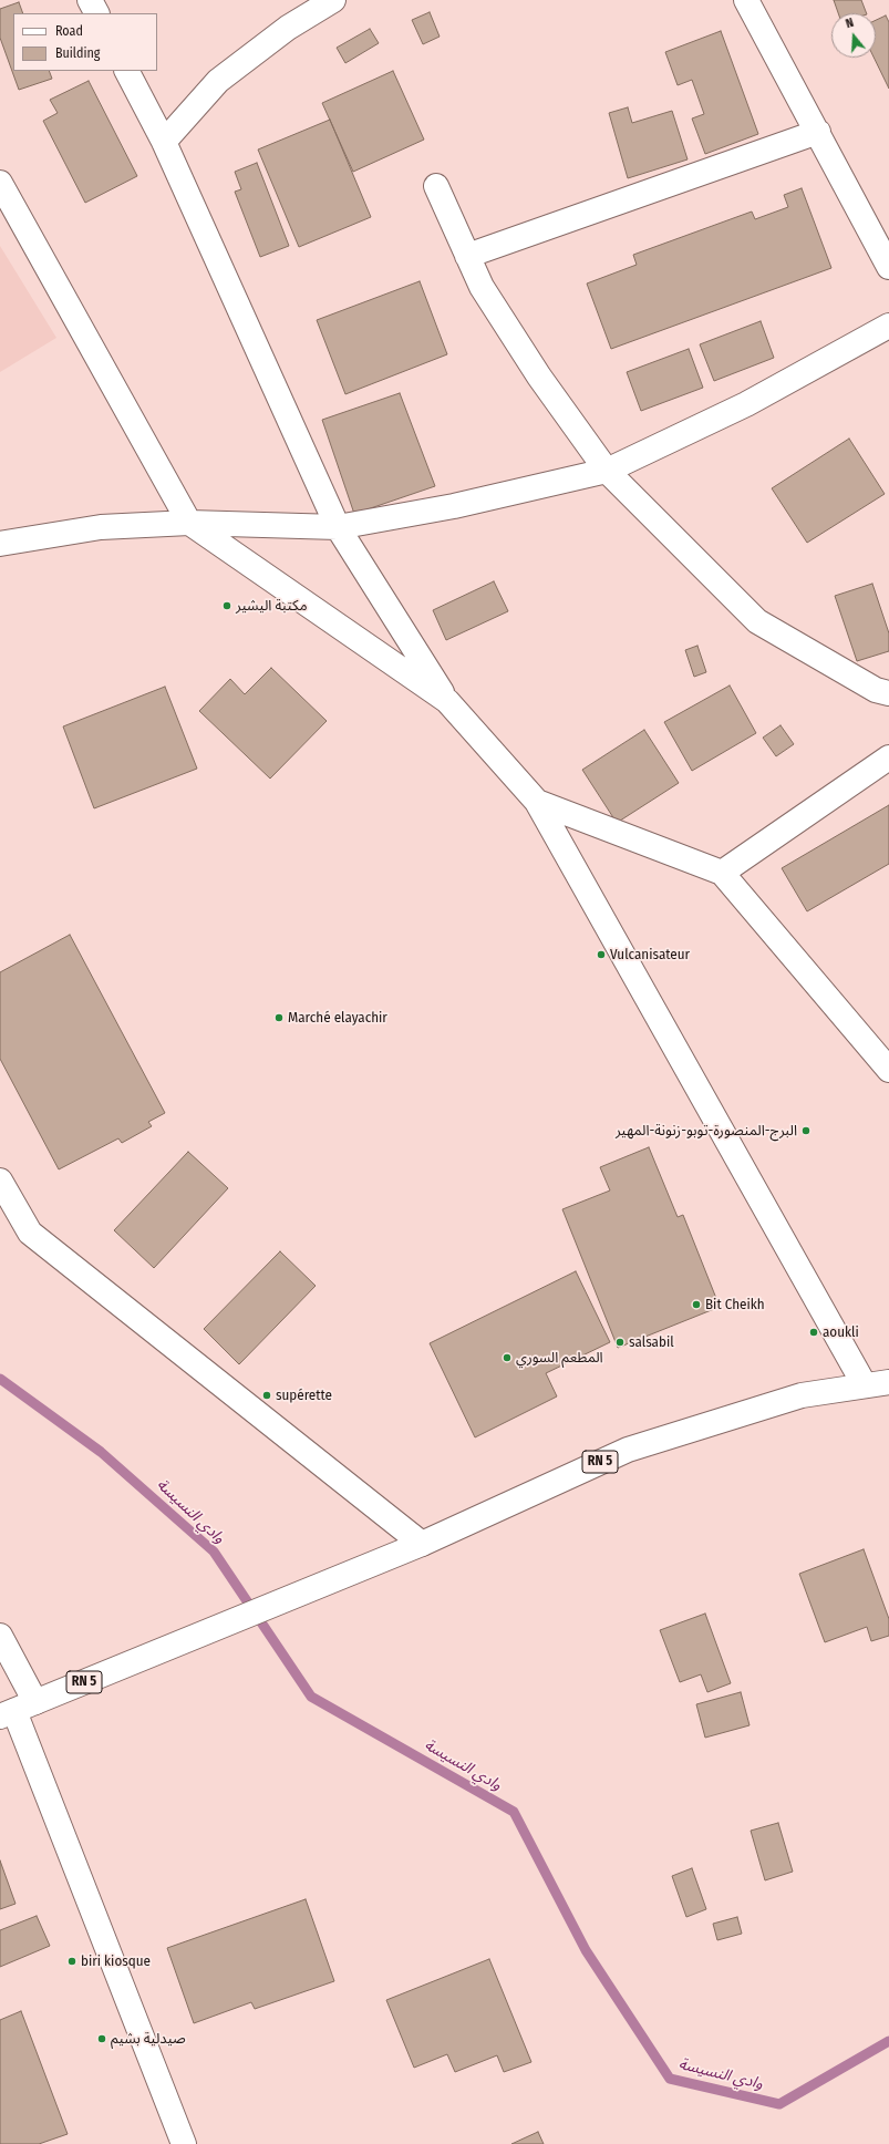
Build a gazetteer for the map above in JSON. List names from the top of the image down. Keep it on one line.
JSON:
{"streets":{"street":["RN 5"]},"water":["وادي النسيسة"],"places":["مكتبة اليشير","Vulcanisateur","Marché elayachir","البرج-المنصورة-توبو-زنونة-المهير","Bit Cheikh","aoukli","salsabil","المطعم السوري","supérette","biri kiosque","صيدلية بشيم"],"legend":["Road","Building"],"north":"top"}
